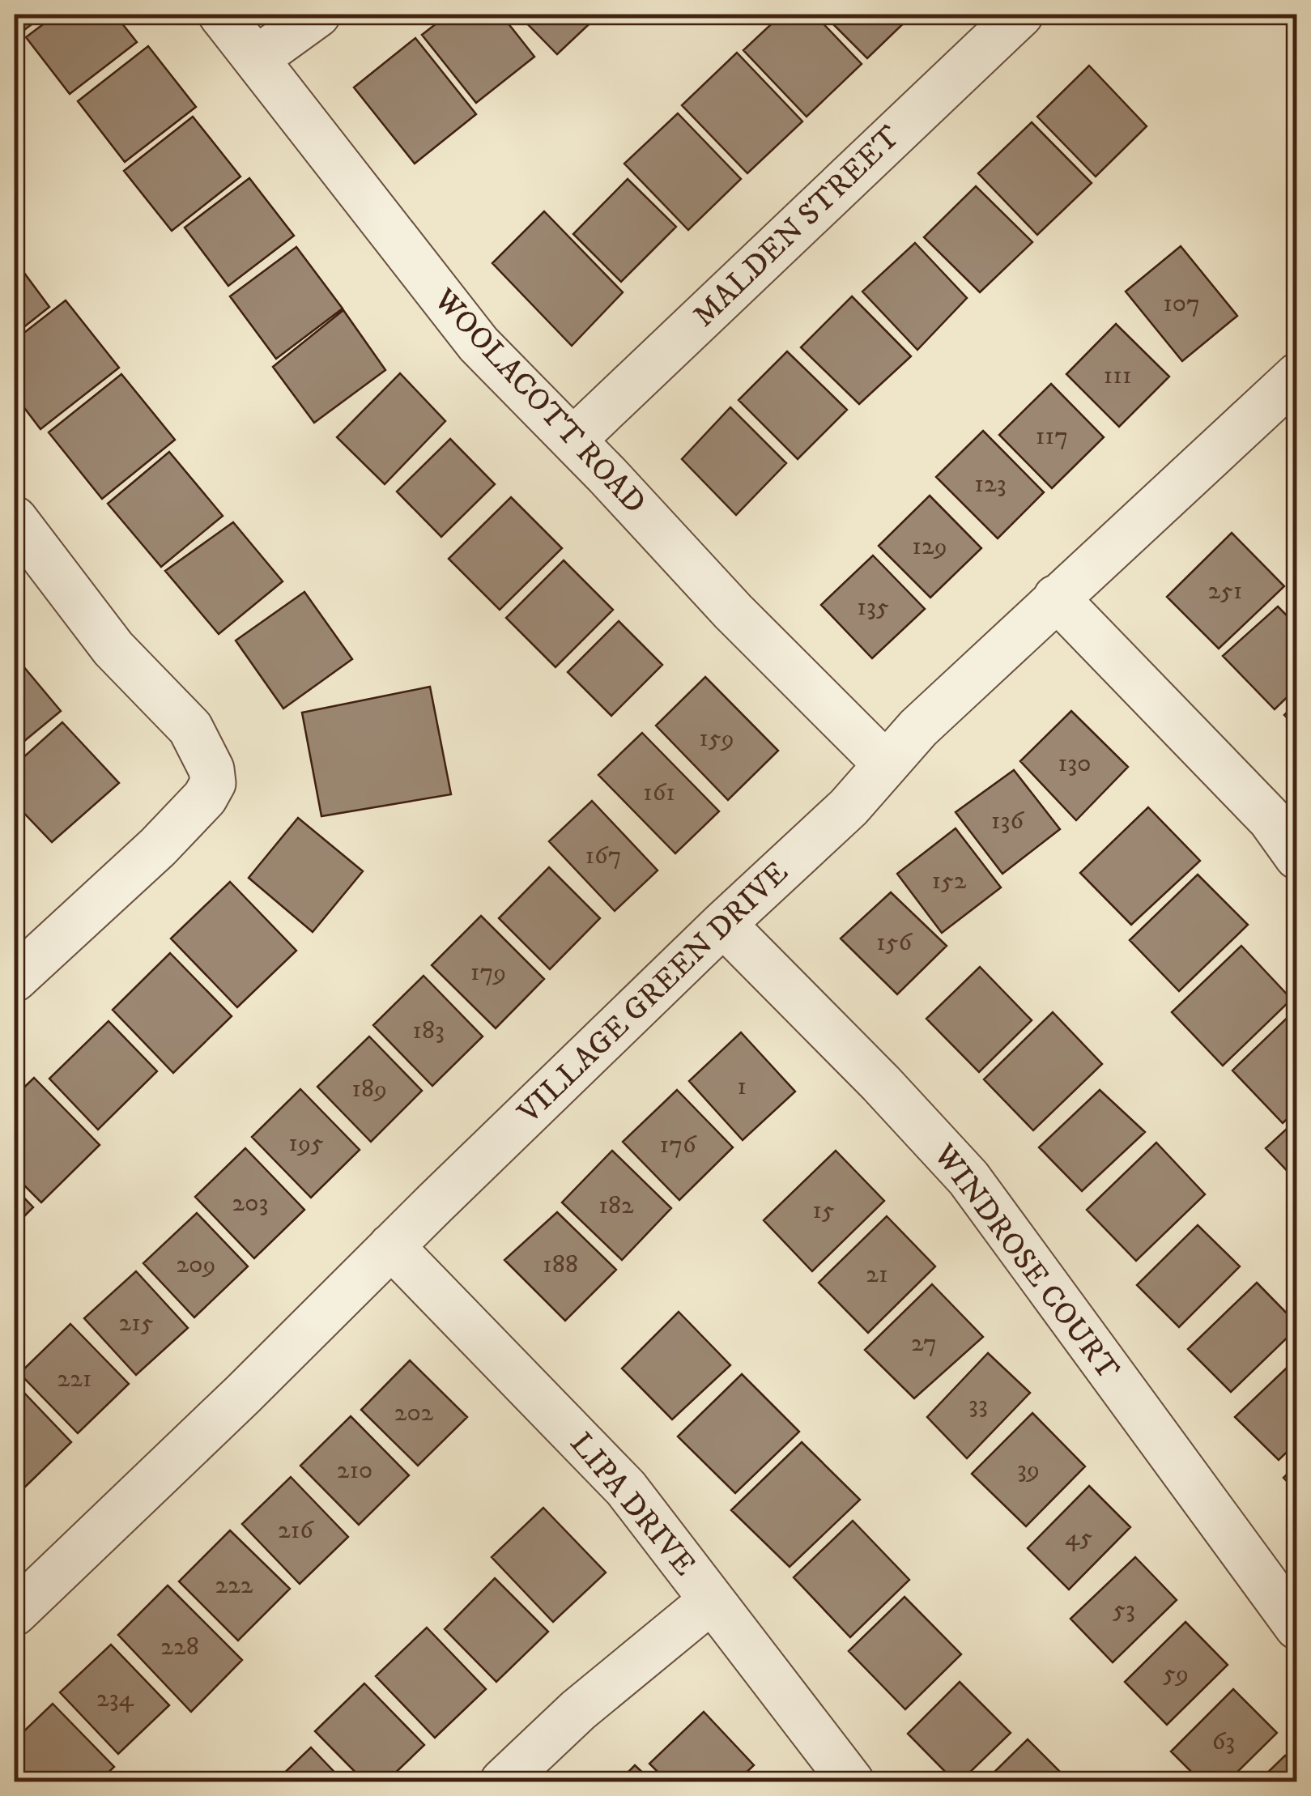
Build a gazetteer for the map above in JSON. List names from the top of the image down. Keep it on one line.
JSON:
{"streets":{"street":["MALDEN STREET","WOOLACOTT ROAD","VILLAGE GREEN DRIVE","WINDROSE COURT","LIPA DRIVE"]},"crossings":[["MALDEN STREET","WOOLACOTT ROAD"],["WOOLACOTT ROAD","VILLAGE GREEN DRIVE"],["VILLAGE GREEN DRIVE","WINDROSE COURT"],["VILLAGE GREEN DRIVE","LIPA DRIVE"]],"house_numbers":["107","111","117","123","129","251","135","159","130","161","136","167","152","156","179","183","1","189","195","176","203","182","15","209","188","21","215","27","221","33","202","39","210","216","45","222","53","228","59","234","63"]}
